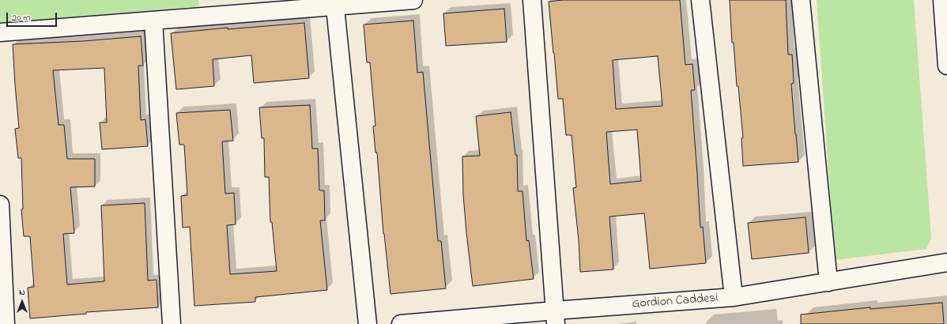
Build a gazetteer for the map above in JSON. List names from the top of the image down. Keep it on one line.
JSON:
{"streets":{"street":["Gordion Caddesi"]},"scale_bar":"20 m","north":"top"}
